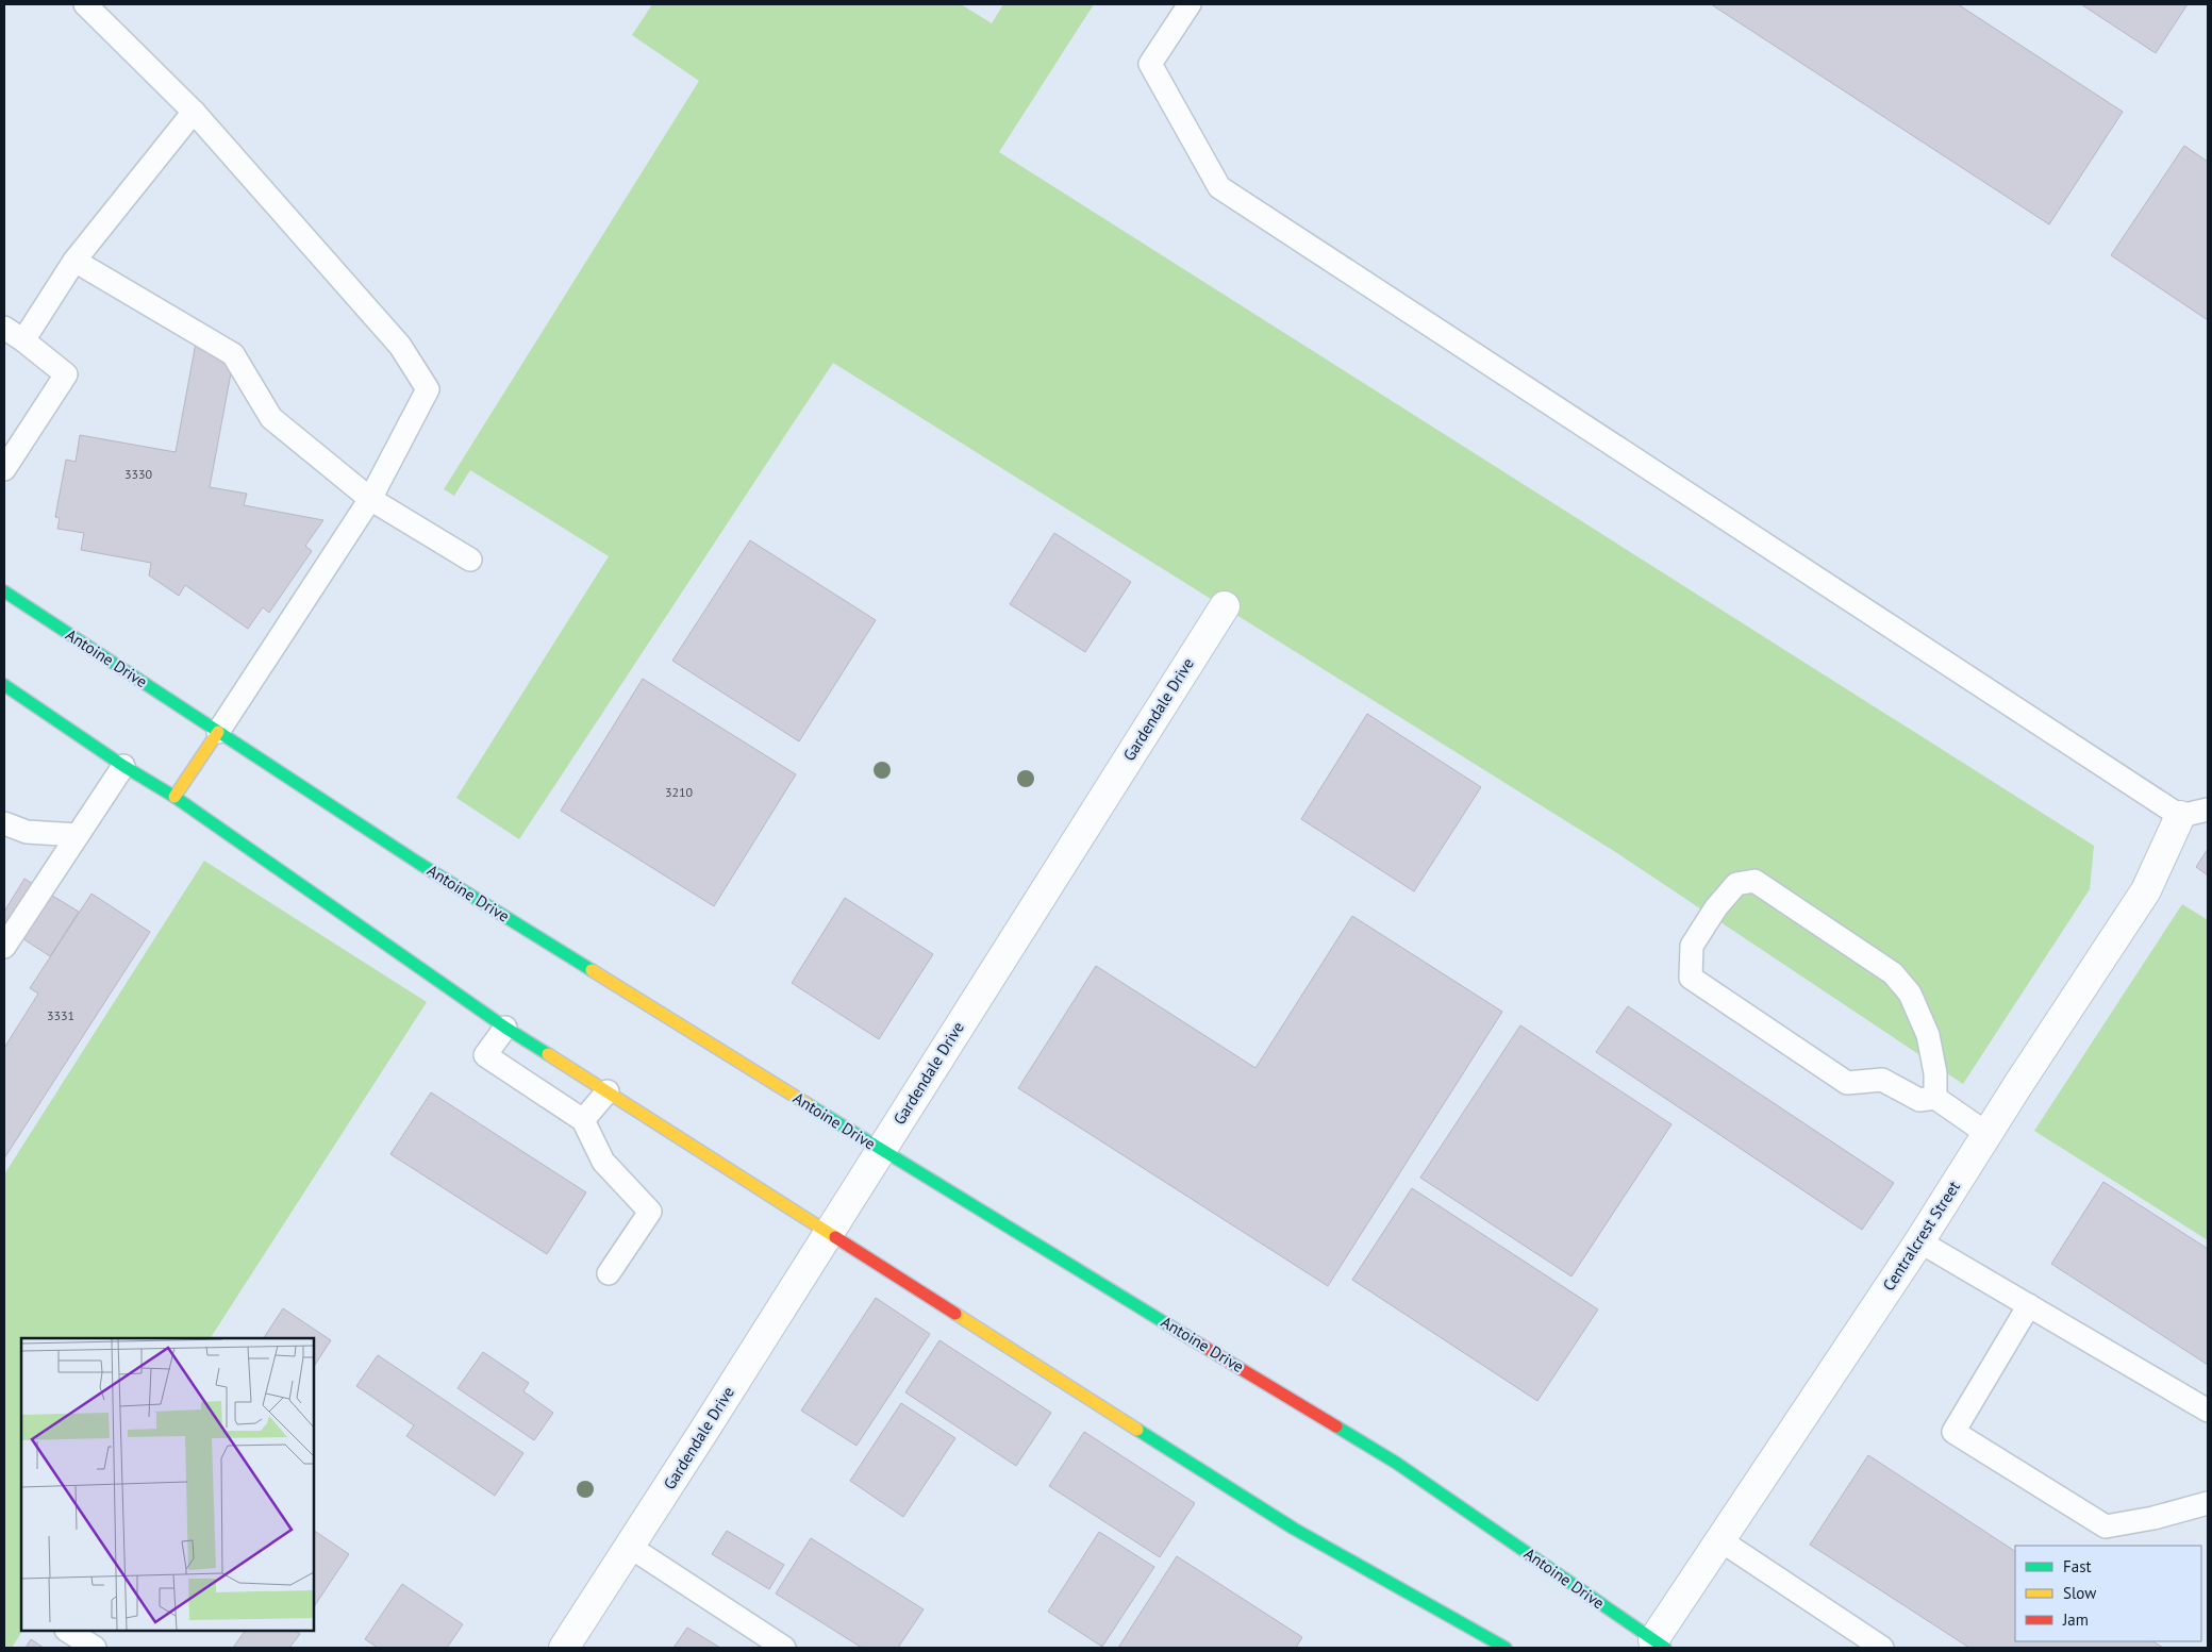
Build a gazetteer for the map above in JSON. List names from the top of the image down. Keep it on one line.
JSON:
{"streets":{"main road":["Antoine Drive"],"street":["Gardendale Drive","Centralcrest Street"]},"crossings":[["Antoine Drive","Gardendale Drive"],["Antoine Drive","Centralcrest Street"]],"house_numbers":["3330","3210","3331"],"legend":["Fast","Slow","Jam"]}
